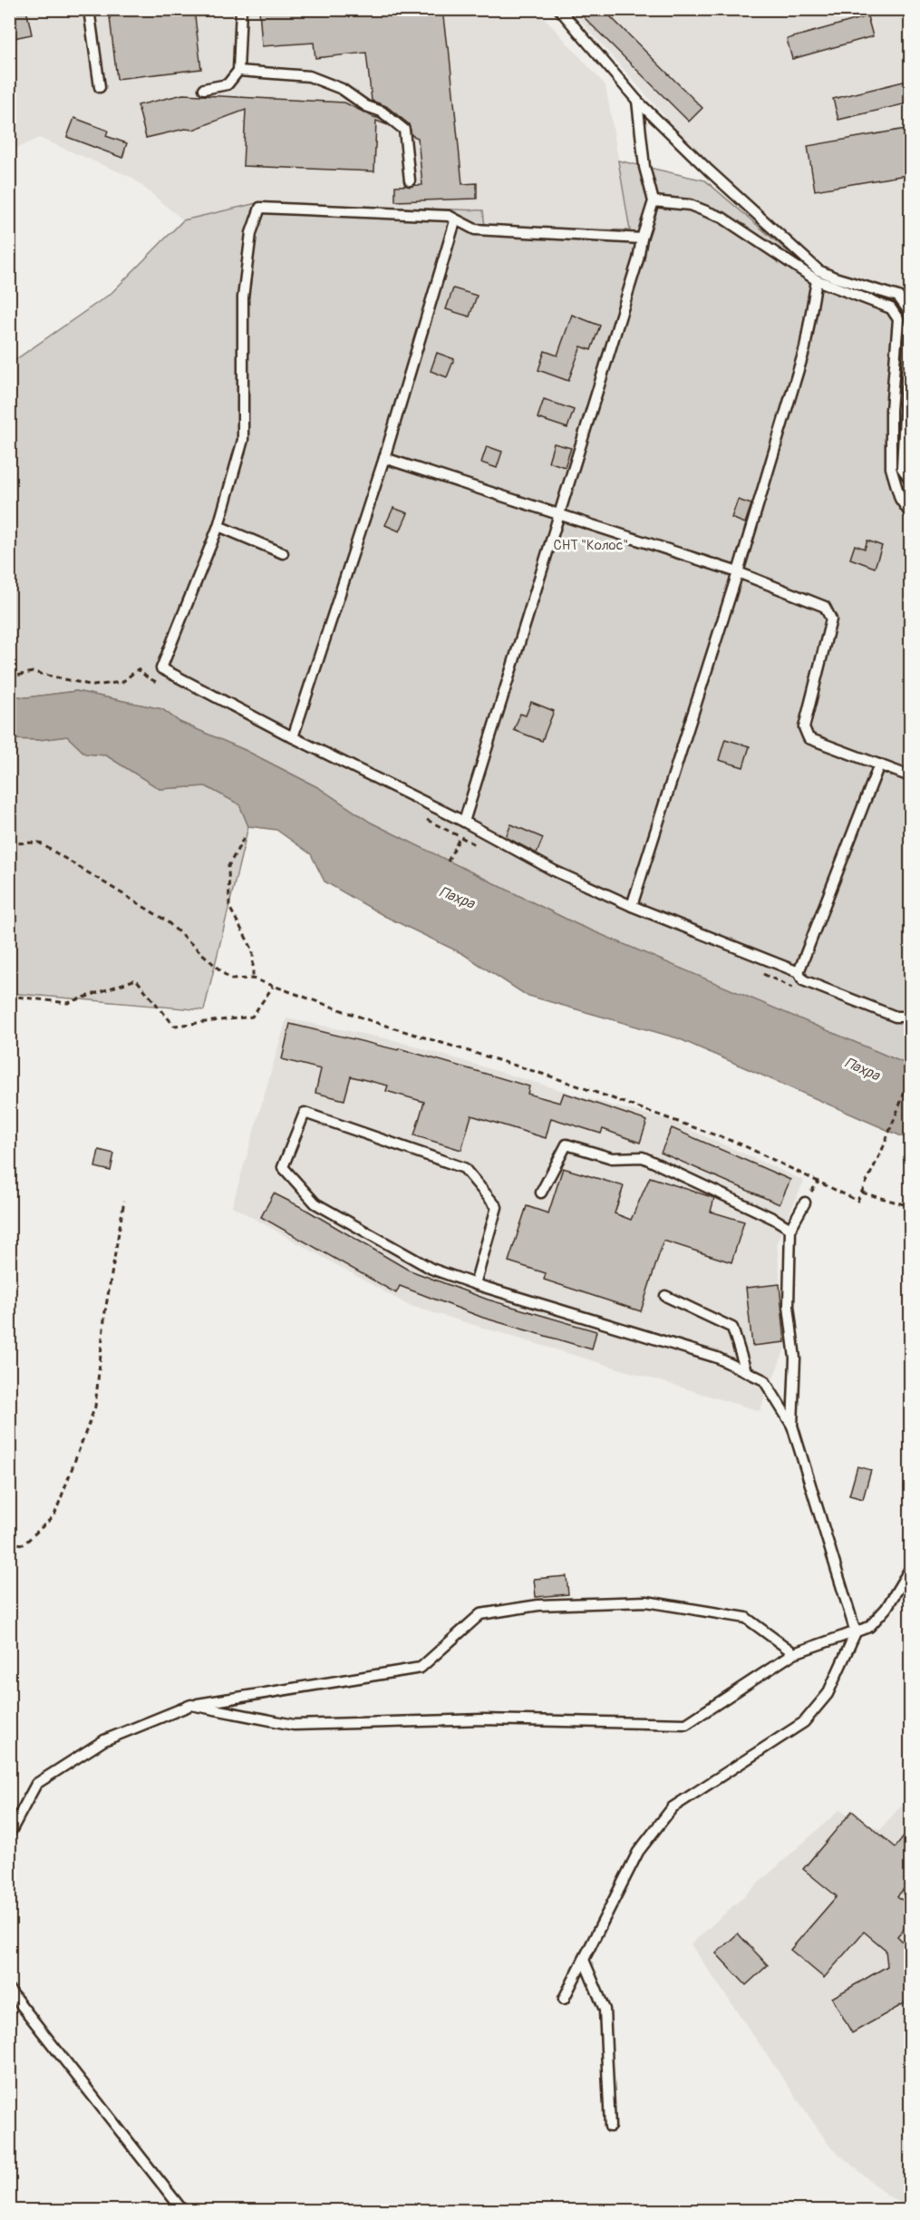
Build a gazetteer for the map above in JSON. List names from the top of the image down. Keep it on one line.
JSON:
{"water":["Пахра"],"parks":["СНТ \"Колос\""]}
